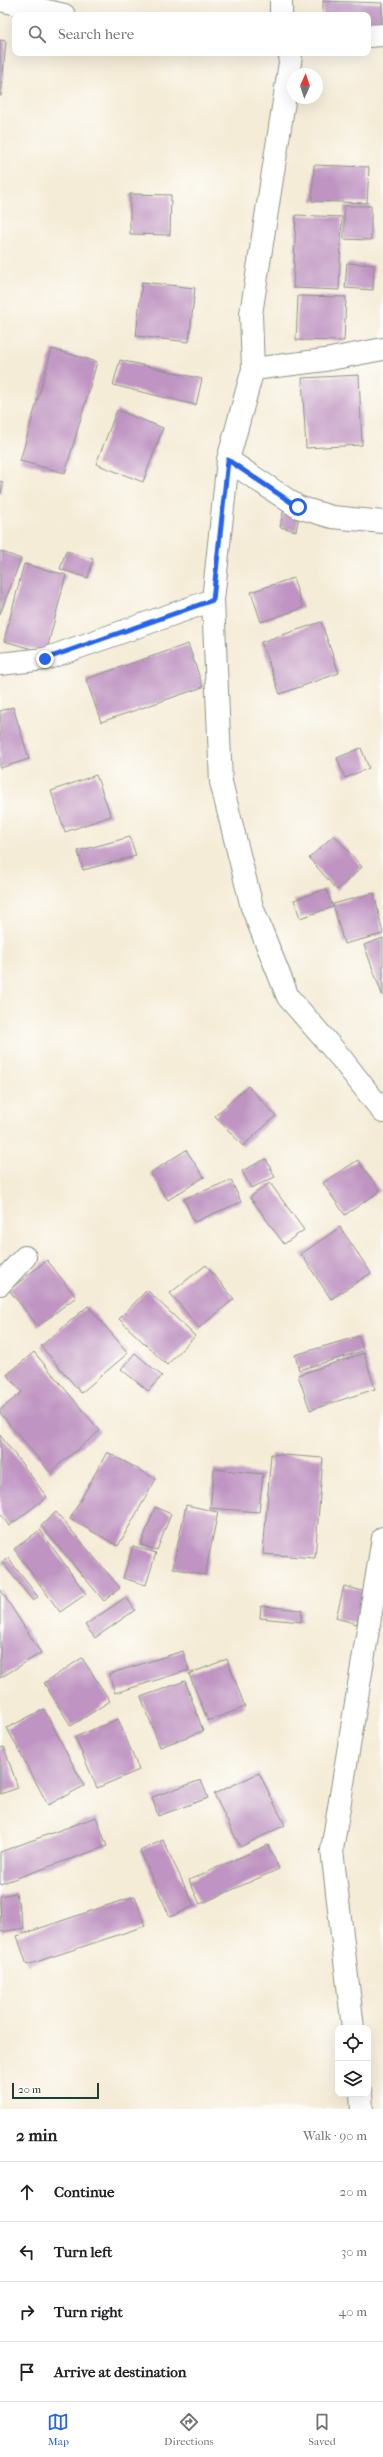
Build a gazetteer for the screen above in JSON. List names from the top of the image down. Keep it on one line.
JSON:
{"scale_bar":"20 m","north":"top","page":{"search":"Search here","scale":"20 m","heading":["2 min","Walk · 90 m"],"list":[["Continue","20 m"],["Turn left","30 m"],["Turn right","40 m"],"Arrive at destination"],"nav":["Map","Directions","Saved"]}}
